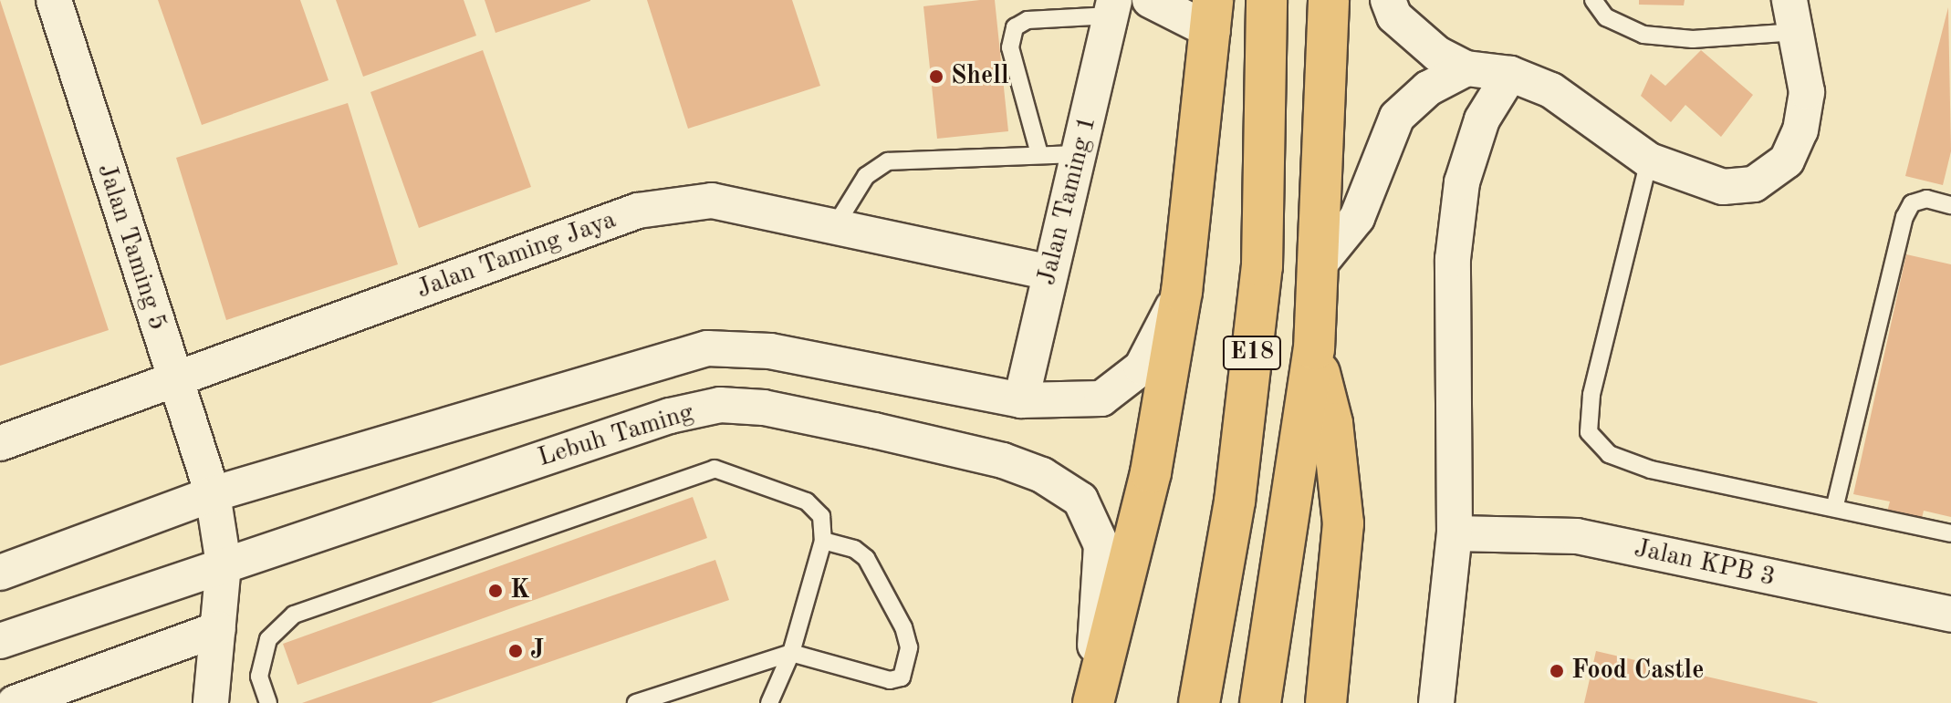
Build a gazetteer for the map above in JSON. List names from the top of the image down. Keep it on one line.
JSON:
{"streets":{"highway":["E18"],"street":["Jalan Taming 1","Jalan Taming 5","Jalan Taming Jaya","Lebuh Taming","Jalan KPB 3"]},"crossings":[["Jalan Taming 1","Jalan Taming Jaya"],["Jalan Taming 5","Jalan Taming Jaya"],["Jalan Taming 5","Lebuh Taming"]],"places":["Shell","K","J","Food Castle"]}
